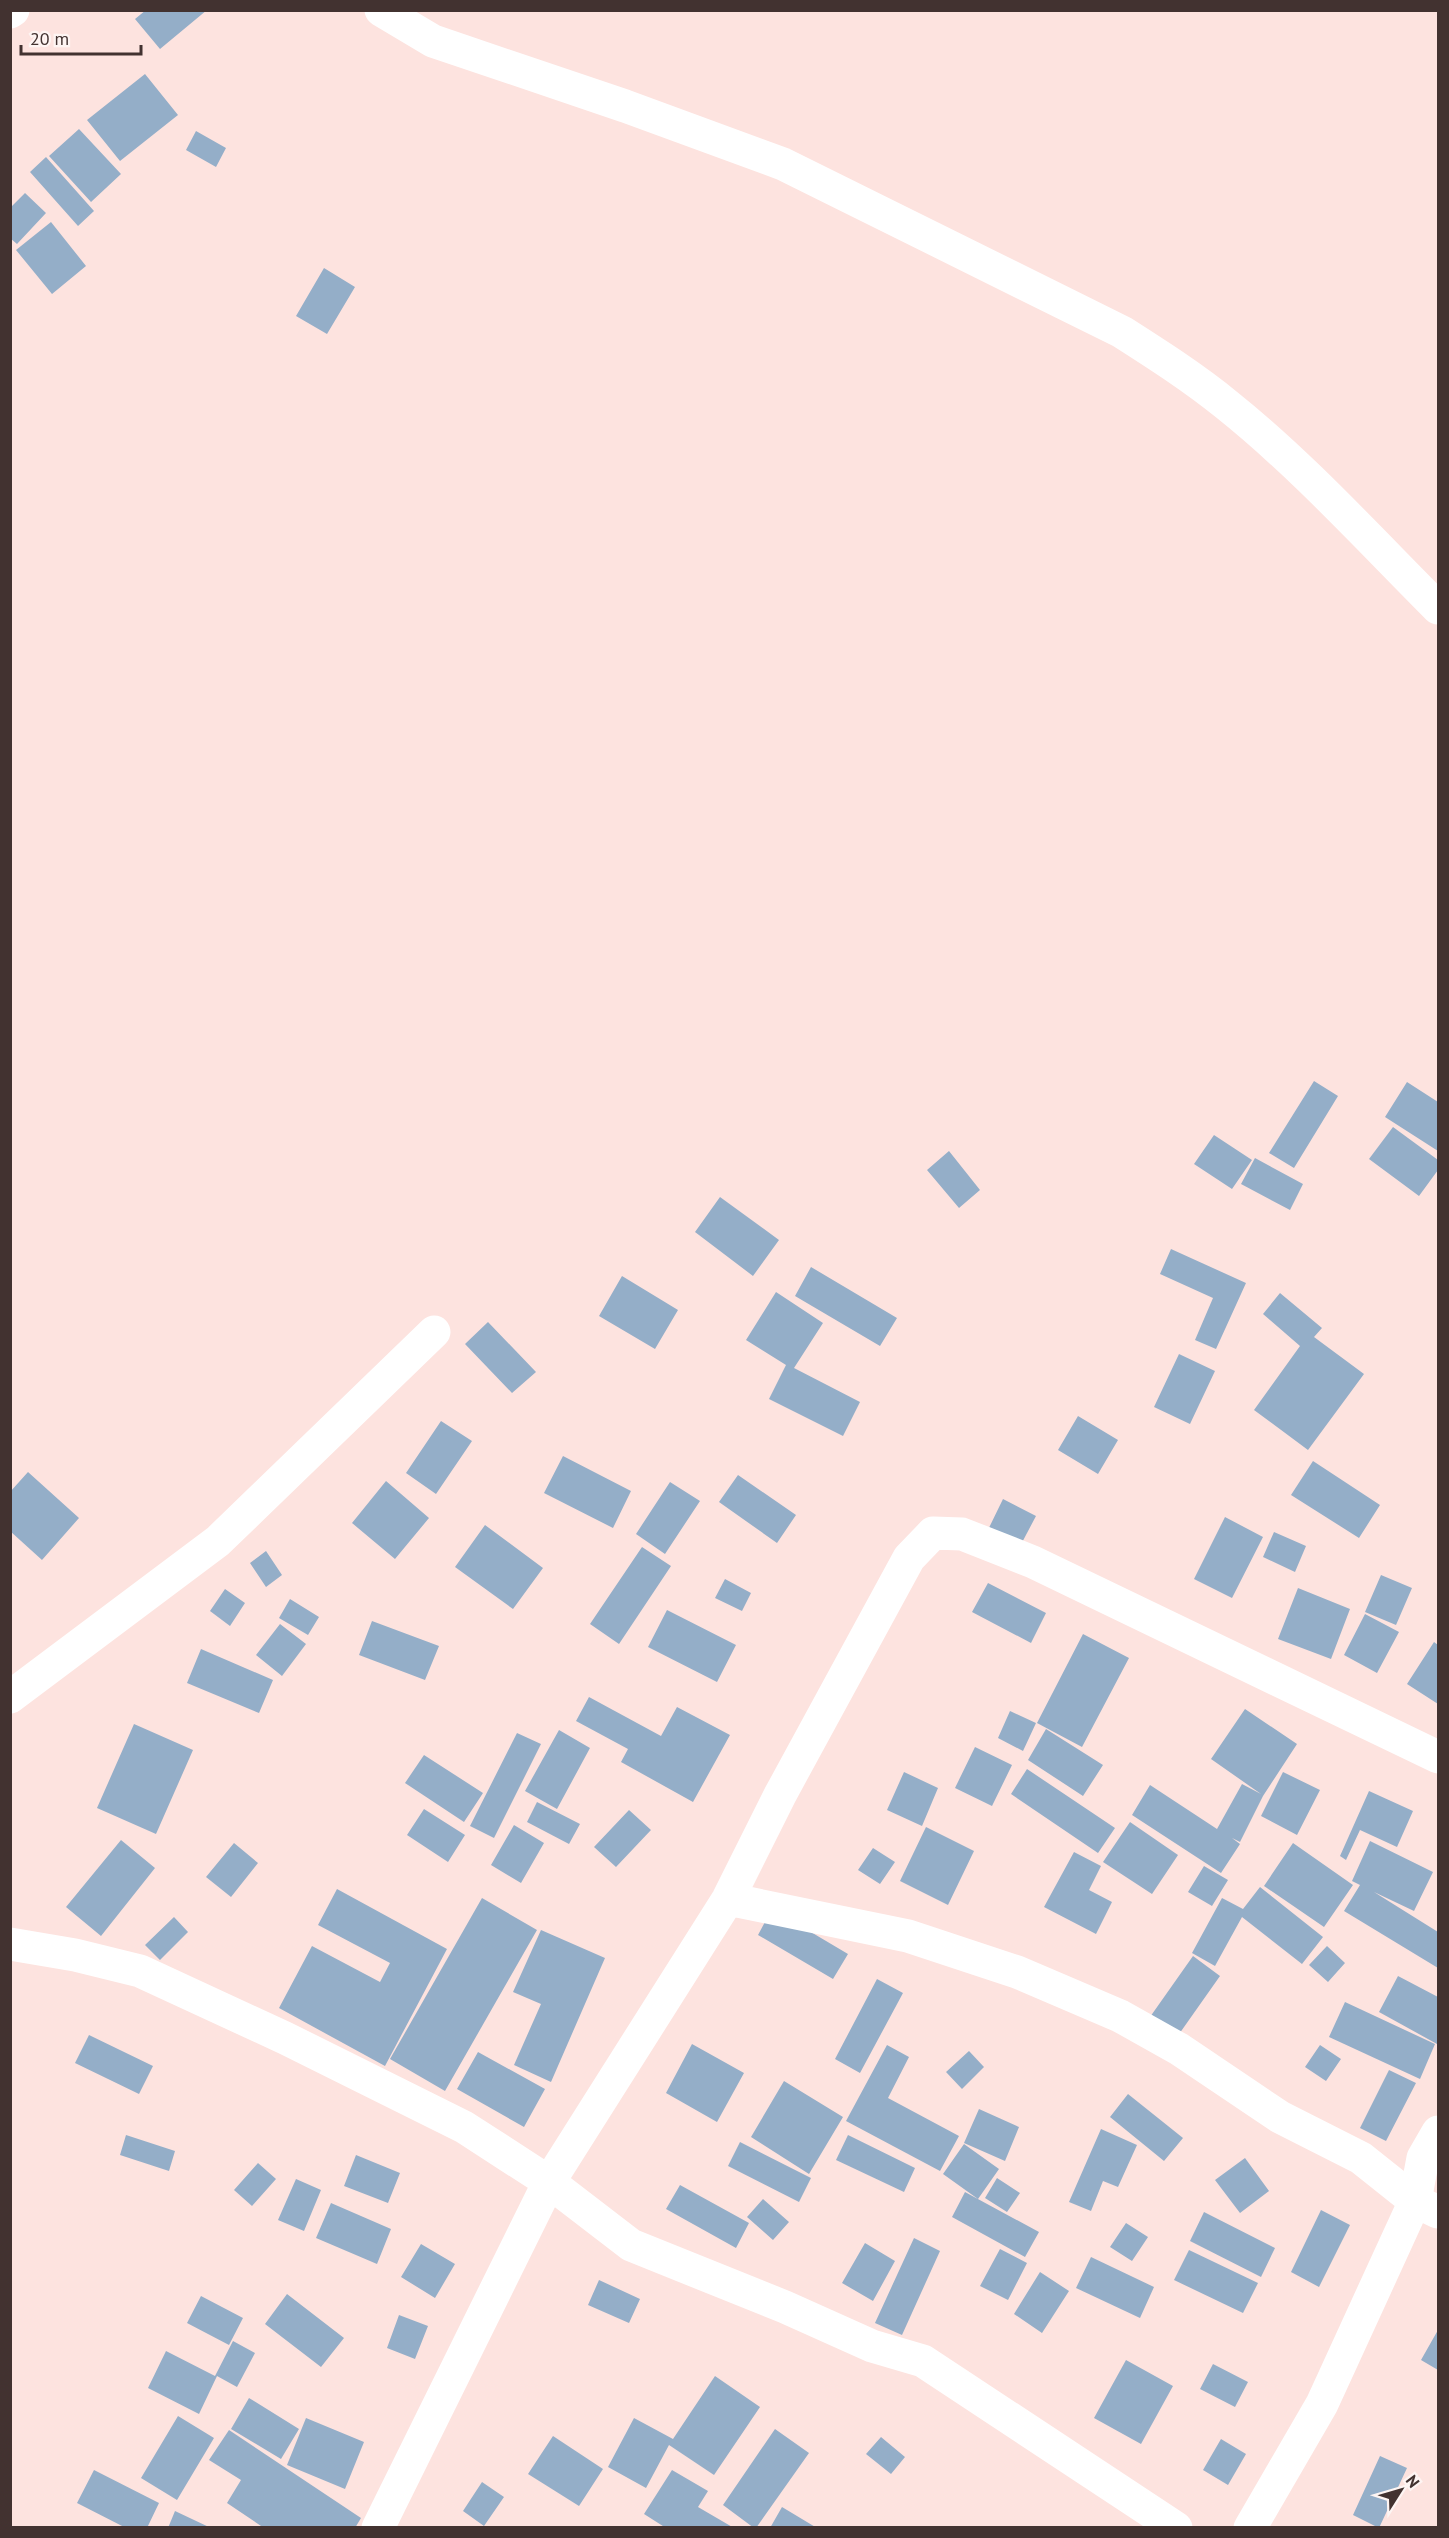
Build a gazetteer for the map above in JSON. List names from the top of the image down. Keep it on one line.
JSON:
{"scale_bar":"20 m","north":"top right"}
